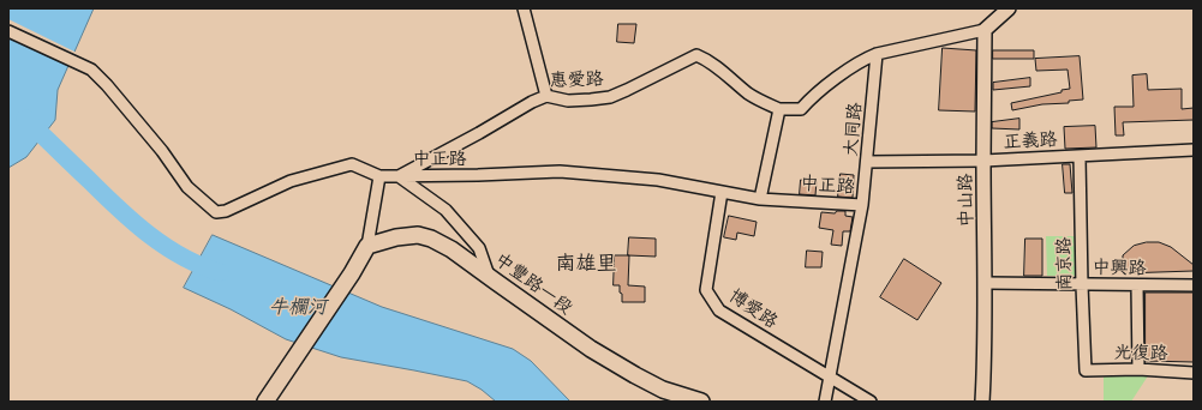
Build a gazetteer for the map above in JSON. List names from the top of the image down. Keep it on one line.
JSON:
{"streets":{"main road":["中豐路一段"],"street":["惠愛路","大同路","正義路","中正路","中山路","南京路","中興路","博愛路","光復路"]},"crossings":[["惠愛路","大同路"],["惠愛路","中正路"],["大同路","正義路"],["大同路","中正路"],["大同路","博愛路"],["正義路","中山路"],["正義路","南京路"],["中正路","博愛路"],["中山路","中興路"],["南京路","中興路"],["南京路","光復路"]],"districts":["南雄里"],"water":["牛欄河"]}
